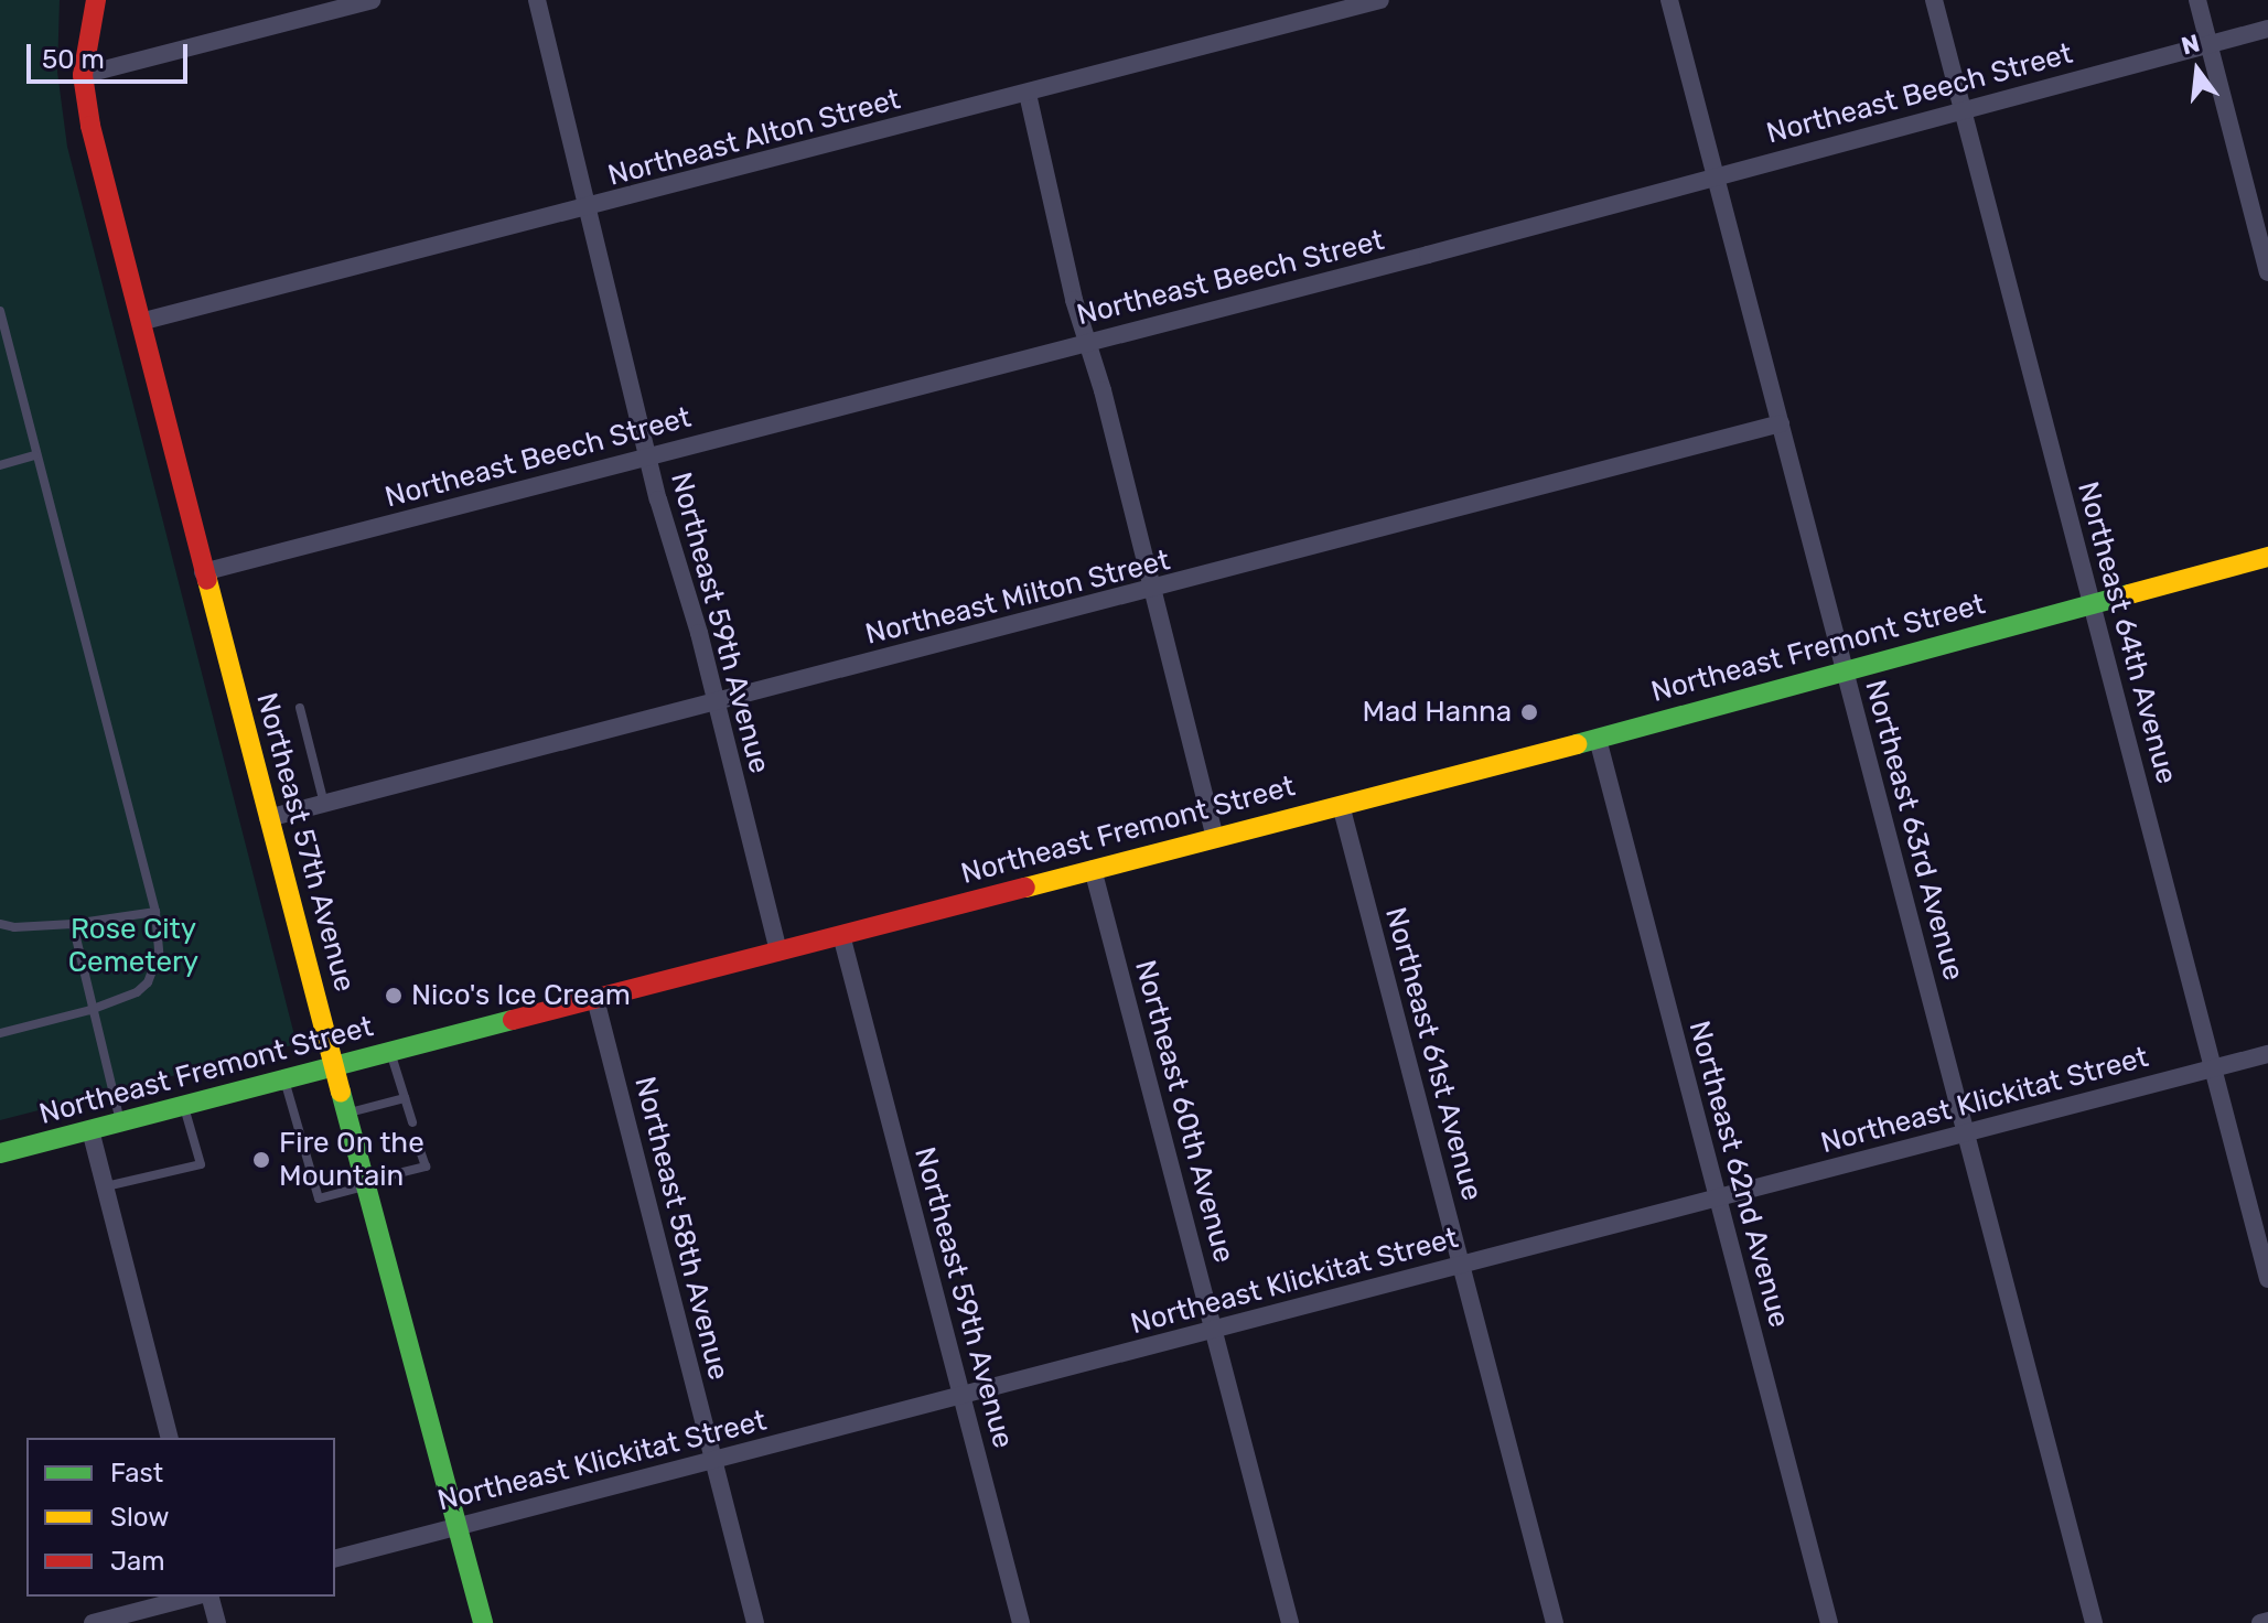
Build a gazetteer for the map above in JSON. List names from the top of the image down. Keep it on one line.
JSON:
{"streets":{"main road":["Northeast Fremont Street","Northeast 57th Avenue"],"street":["Northeast Beech Street","Northeast Alton Street","Northeast Milton Street","Northeast 59th Avenue","Northeast 64th Avenue","Northeast 63rd Avenue","Northeast 61st Avenue","Northeast Klickitat Street","Northeast 60th Avenue","Northeast 62nd Avenue","Northeast 58th Avenue"]},"crossings":[["Northeast Beech Street","Northeast 59th Avenue"],["Northeast Beech Street","Northeast 64th Avenue"],["Northeast Beech Street","Northeast 63rd Avenue"],["Northeast Beech Street","Northeast 57th Avenue"],["Northeast Alton Street","Northeast 59th Avenue"],["Northeast Alton Street","Northeast 57th Avenue"],["Northeast Milton Street","Northeast 59th Avenue"],["Northeast Milton Street","Northeast 63rd Avenue"],["Northeast Milton Street","Northeast 57th Avenue"],["Northeast 59th Avenue","Northeast Fremont Street"],["Northeast 59th Avenue","Northeast Klickitat Street"],["Northeast 64th Avenue","Northeast Fremont Street"],["Northeast 64th Avenue","Northeast Klickitat Street"],["Northeast Fremont Street","Northeast 63rd Avenue"],["Northeast Fremont Street","Northeast 57th Avenue"],["Northeast Fremont Street","Northeast 61st Avenue"],["Northeast Fremont Street","Northeast 60th Avenue"],["Northeast Fremont Street","Northeast 62nd Avenue"],["Northeast Fremont Street","Northeast 58th Avenue"],["Northeast 63rd Avenue","Northeast Klickitat Street"],["Northeast 57th Avenue","Northeast Klickitat Street"],["Northeast 61st Avenue","Northeast Klickitat Street"],["Northeast Klickitat Street","Northeast 60th Avenue"],["Northeast Klickitat Street","Northeast 62nd Avenue"],["Northeast Klickitat Street","Northeast 58th Avenue"]],"parks":["Rose City Cemetery"],"places":["Mad Hanna","Nico's Ice Cream","Fire On the Mountain"],"legend":["Fast","Slow","Jam"],"scale_bar":"50 m","north":"top"}
